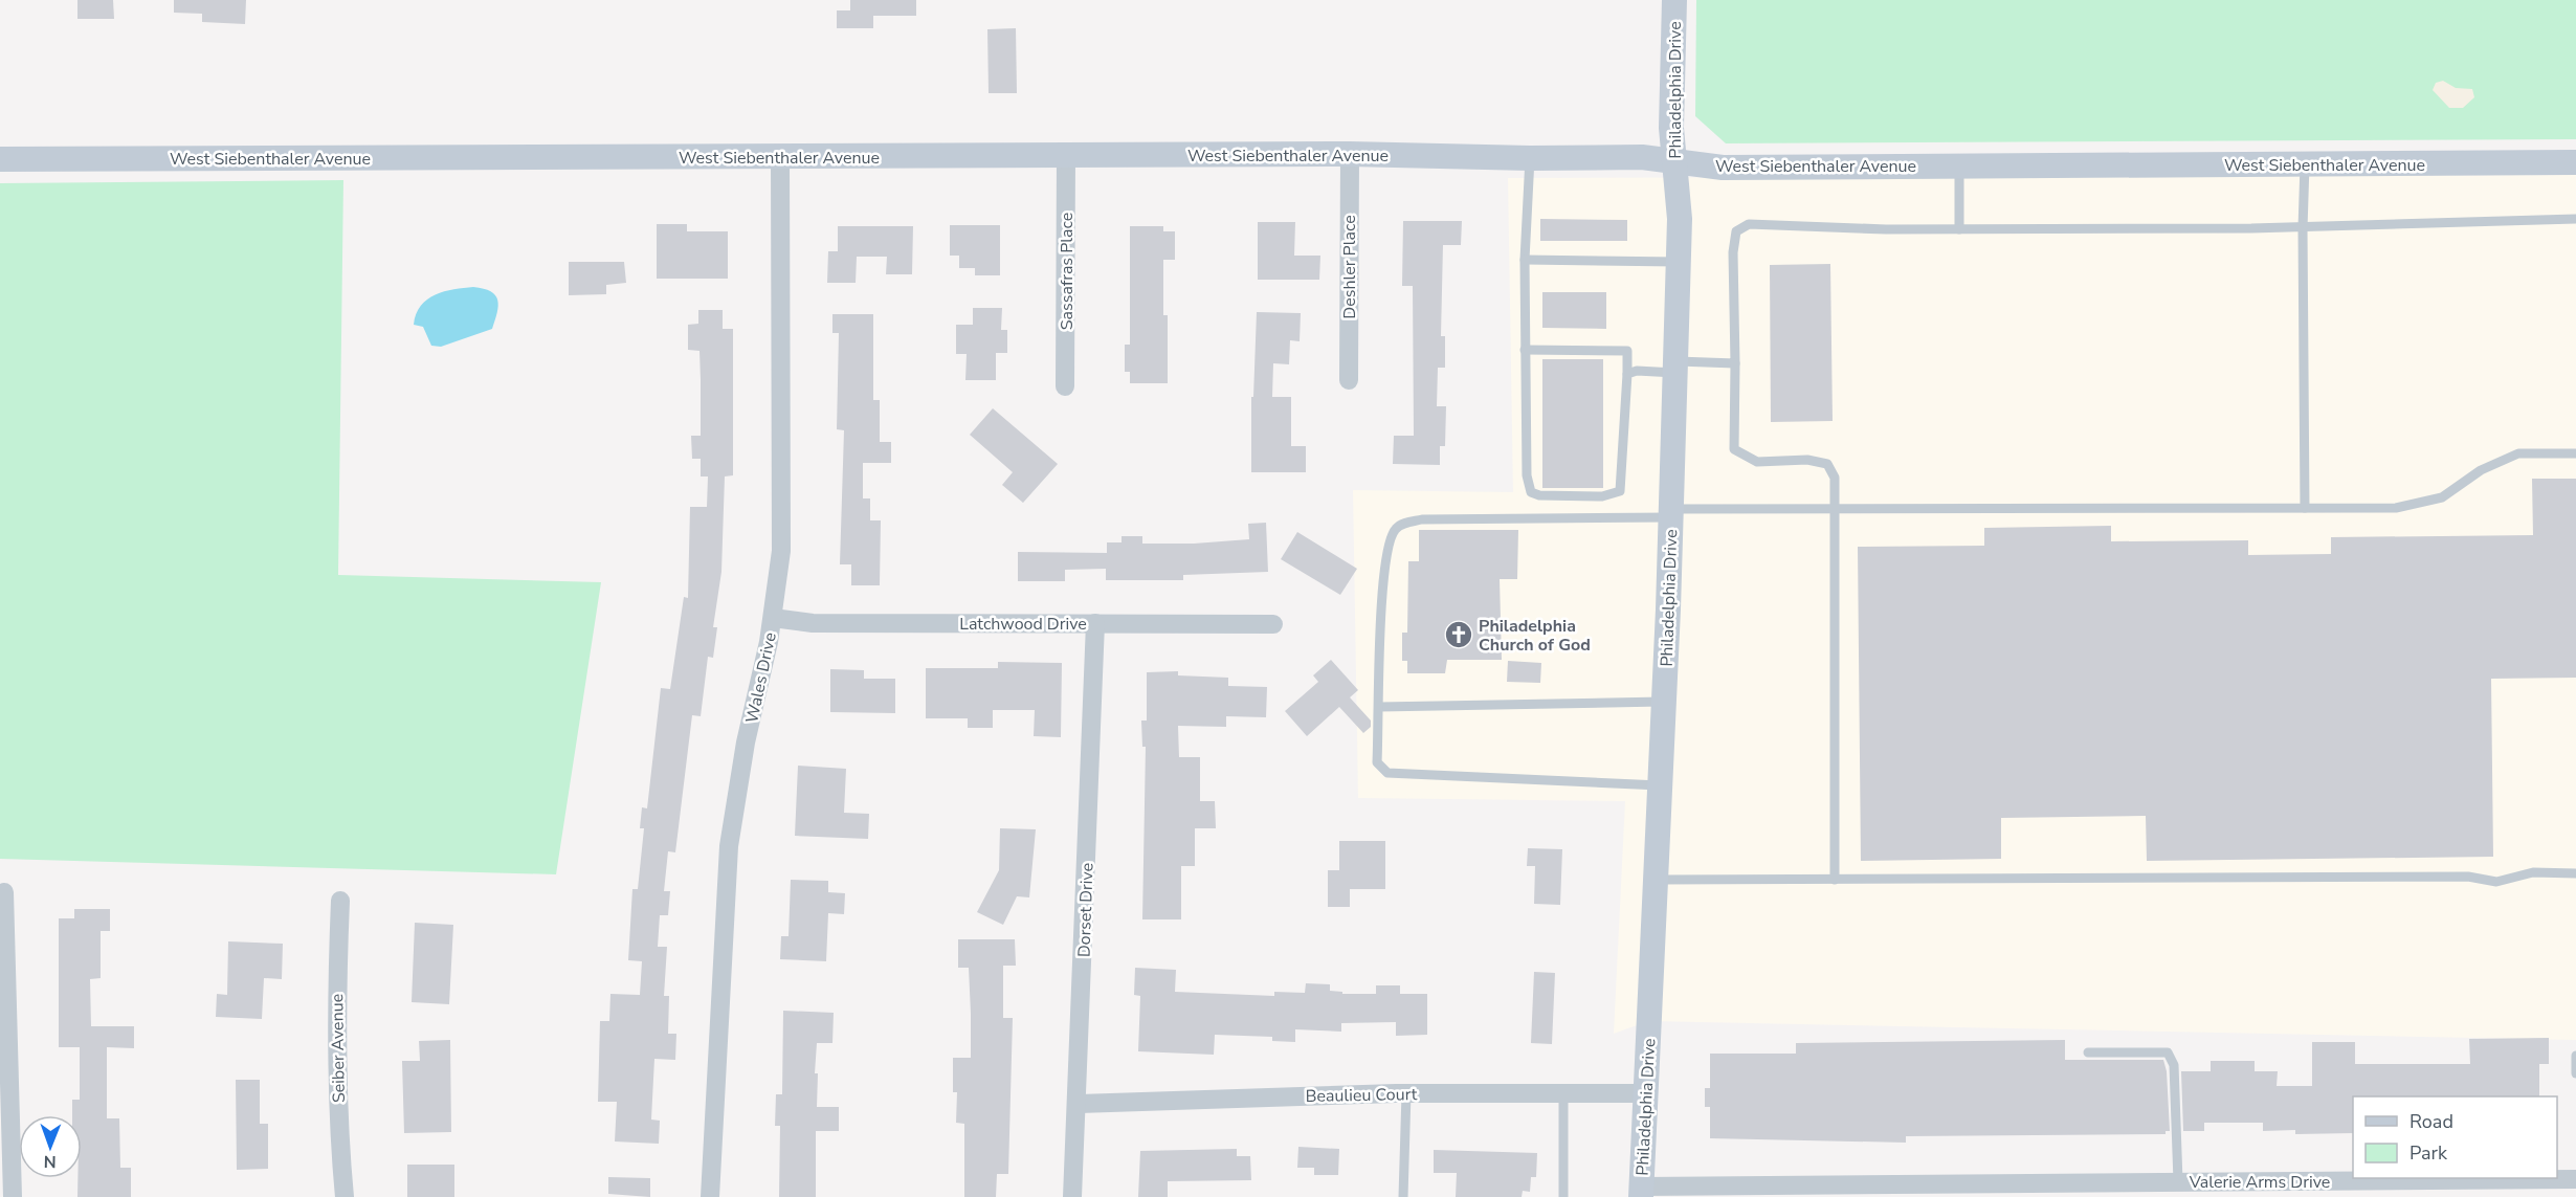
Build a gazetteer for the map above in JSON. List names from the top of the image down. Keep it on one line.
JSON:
{"streets":{"main road":["Philadelphia Drive","West Siebenthaler Avenue"],"street":["Deshler Place","Sassafras Place","Latchwood Drive","Wales Drive","Dorset Drive","Seiber Avenue","Beaulieu Court","Valerie Arms Drive"]},"crossings":[["Philadelphia Drive","West Siebenthaler Avenue"],["Philadelphia Drive","Beaulieu Court"],["Philadelphia Drive","Valerie Arms Drive"],["West Siebenthaler Avenue","Deshler Place"],["West Siebenthaler Avenue","Sassafras Place"],["West Siebenthaler Avenue","Wales Drive"],["Latchwood Drive","Wales Drive"],["Latchwood Drive","Dorset Drive"],["Dorset Drive","Beaulieu Court"]],"places":{"church":["Philadelphia Church of God"]},"legend":["Road","Park"],"north":"bottom"}
